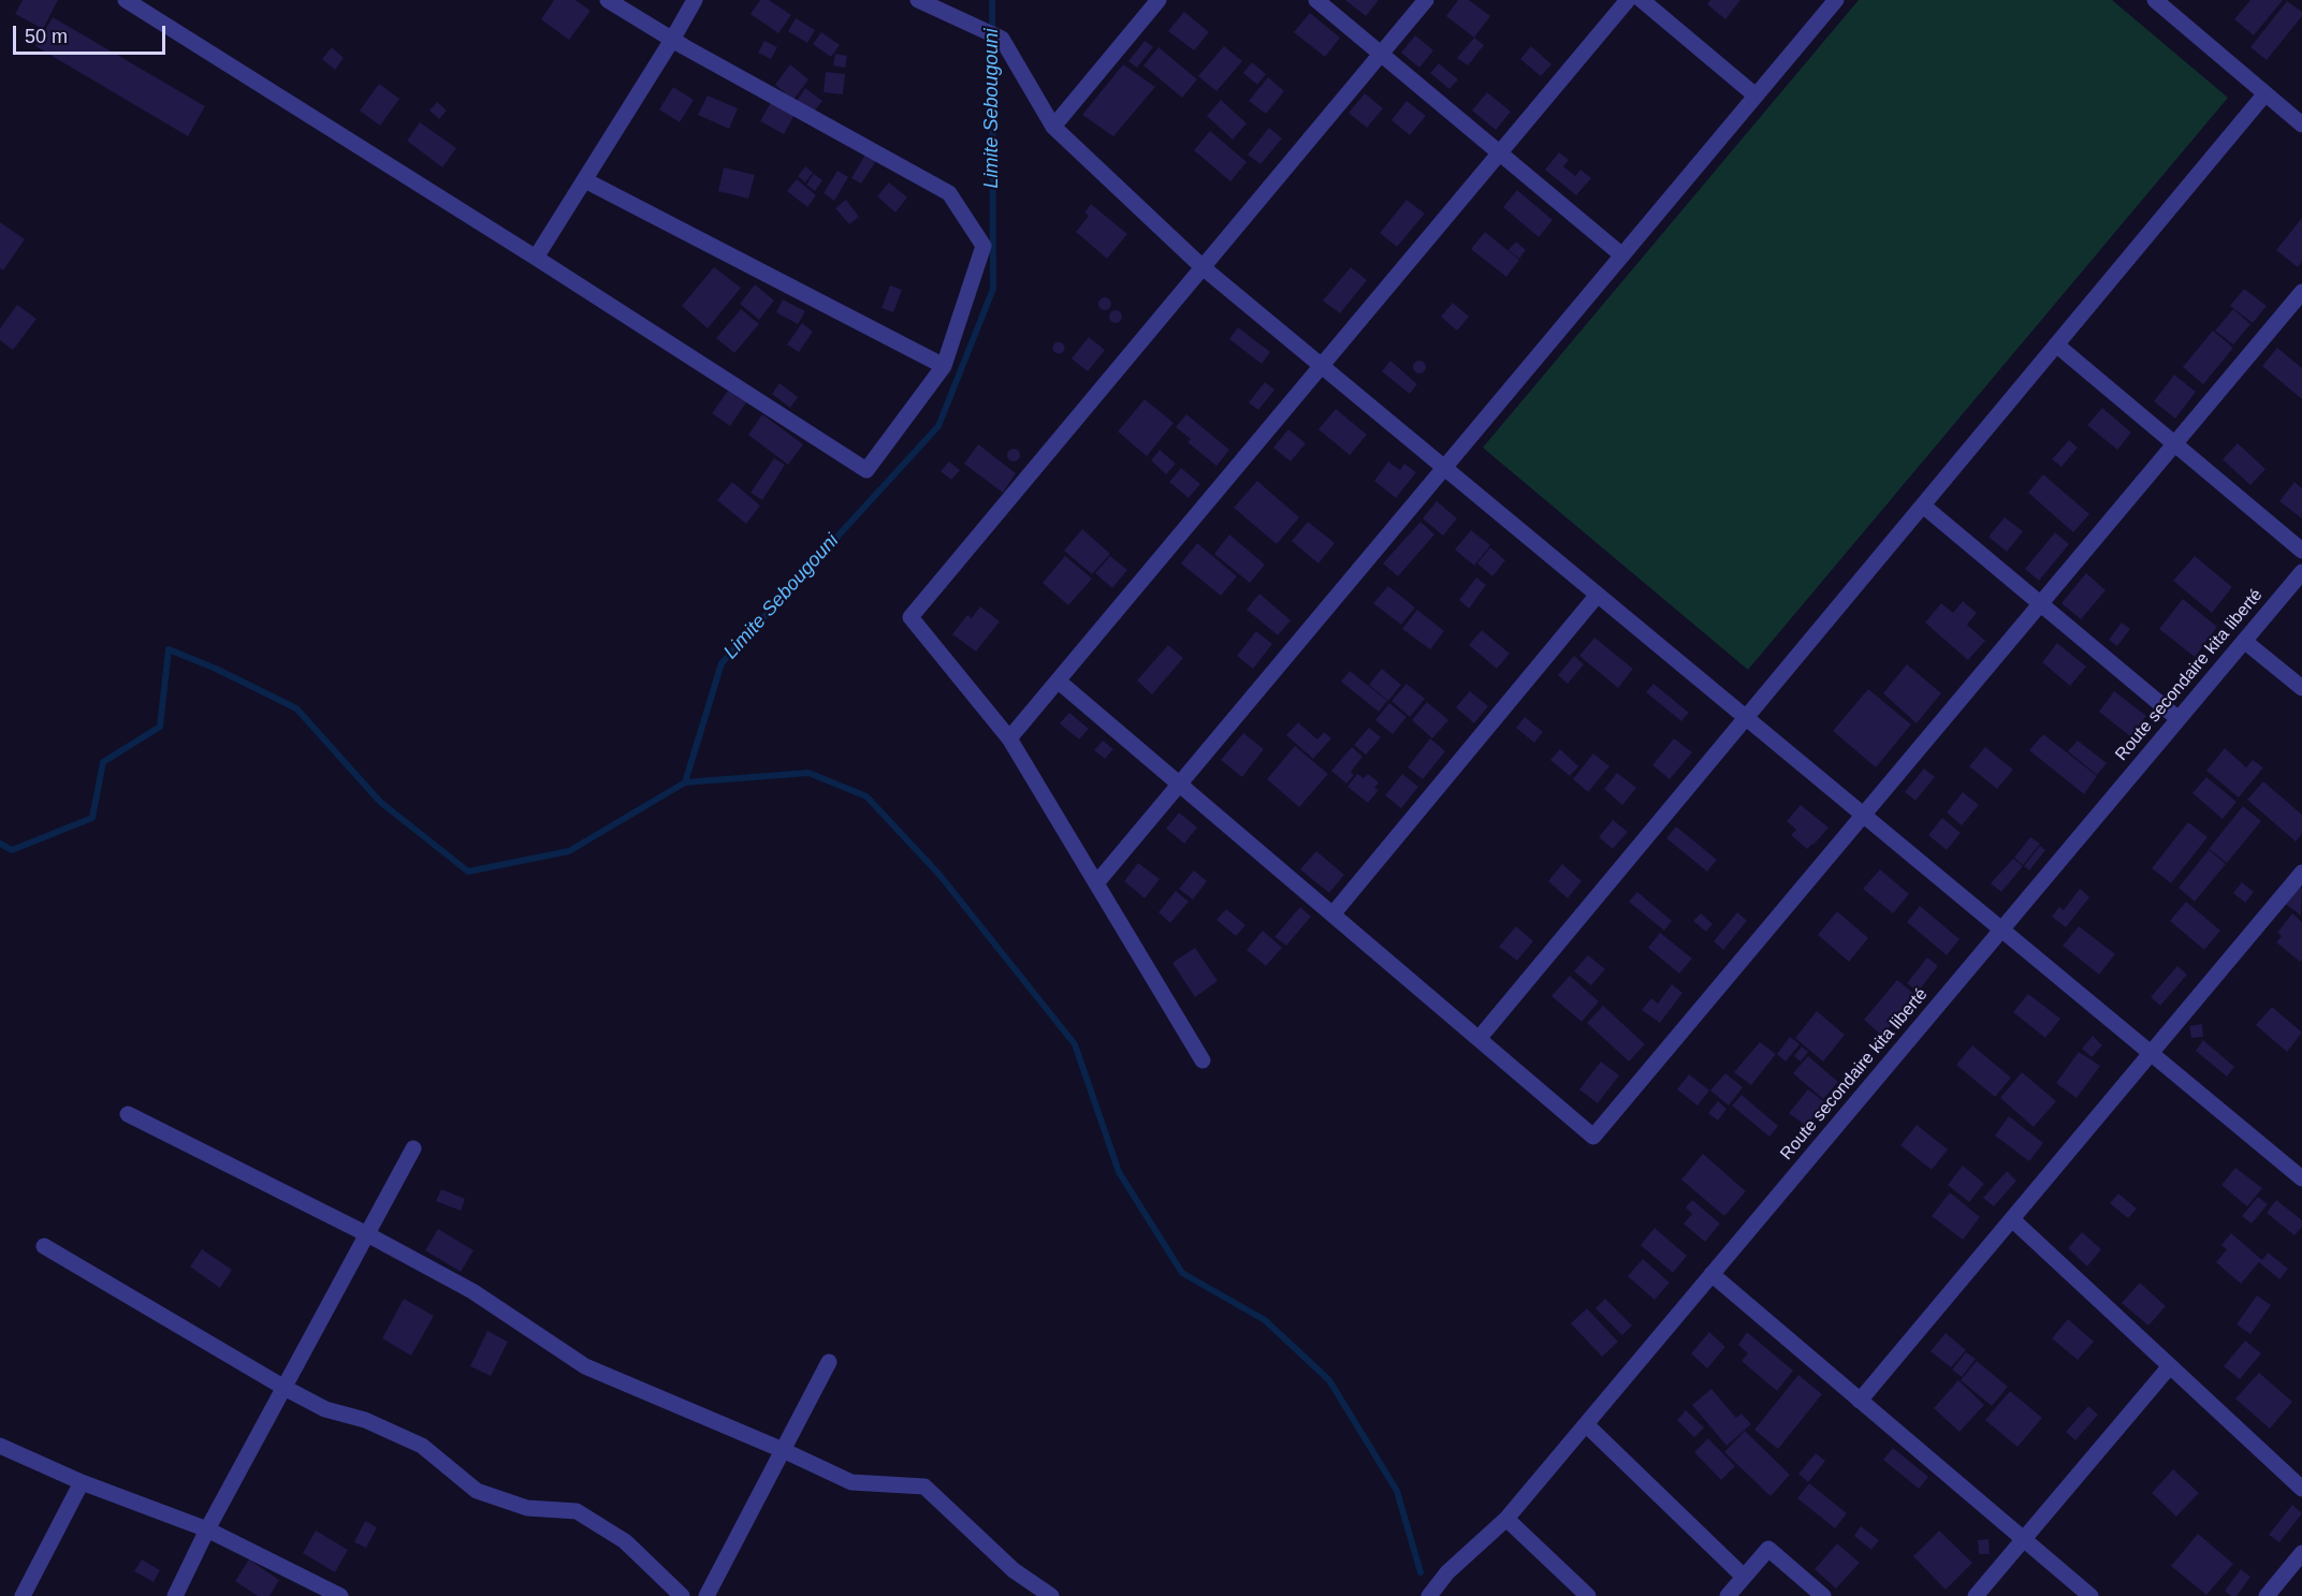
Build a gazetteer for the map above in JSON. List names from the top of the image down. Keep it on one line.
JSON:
{"streets":{"street":["Route secondaire kita liberté"]},"water":["Limite Sebougouni"],"scale_bar":"50 m"}
